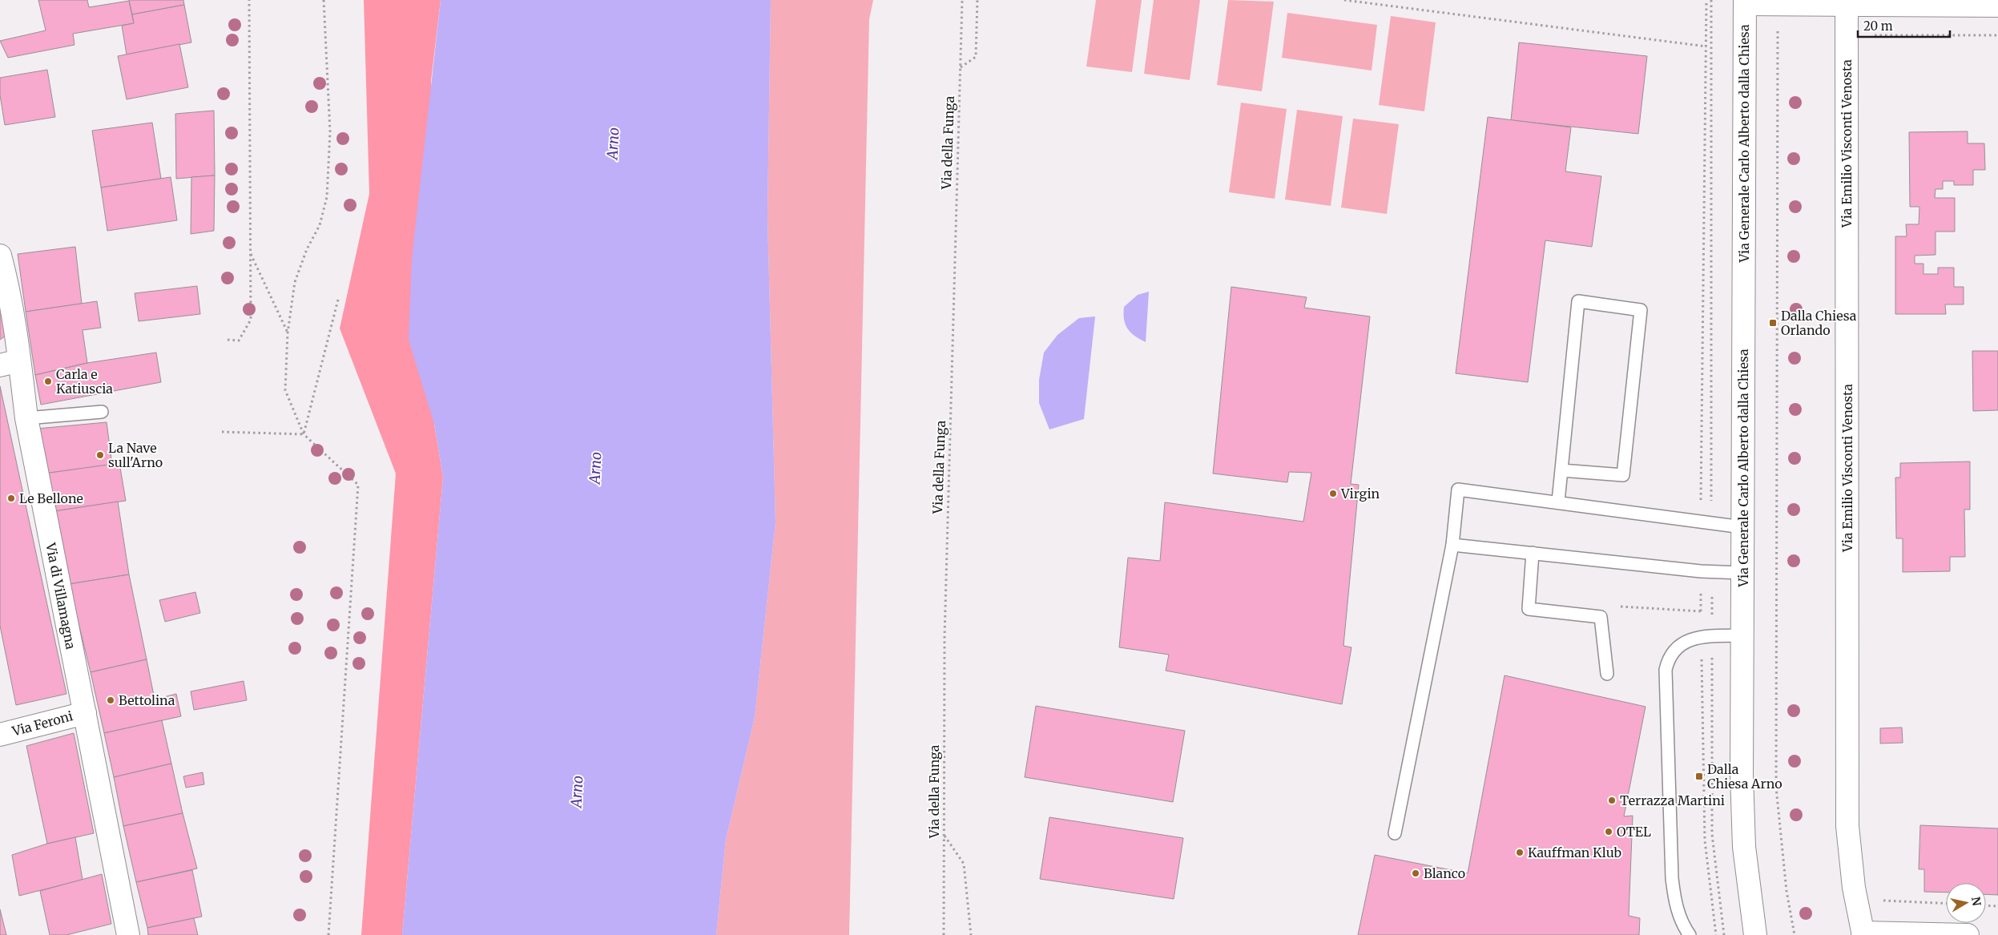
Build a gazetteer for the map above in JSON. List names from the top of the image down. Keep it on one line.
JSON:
{"streets":{"street":["Via Generale Carlo Alberto dalla Chiesa","Via Emilio Visconti Venosta","Via di Villamagna","Via Feroni"],"path":["Via della Funga"]},"crossings":[["Via di Villamagna","Via Feroni"]],"water":["Arno"],"places":{"transit":["Dalla Chiesa Orlando","Dalla Chiesa Arno"],"other":["Carla e Katiuscia","La Nave sull'Arno","Virgin","Le Bellone","Bettolina","Terrazza Martini","OTEL","Kauffman Klub","Blanco"]},"scale_bar":"20 m","north":"right"}
